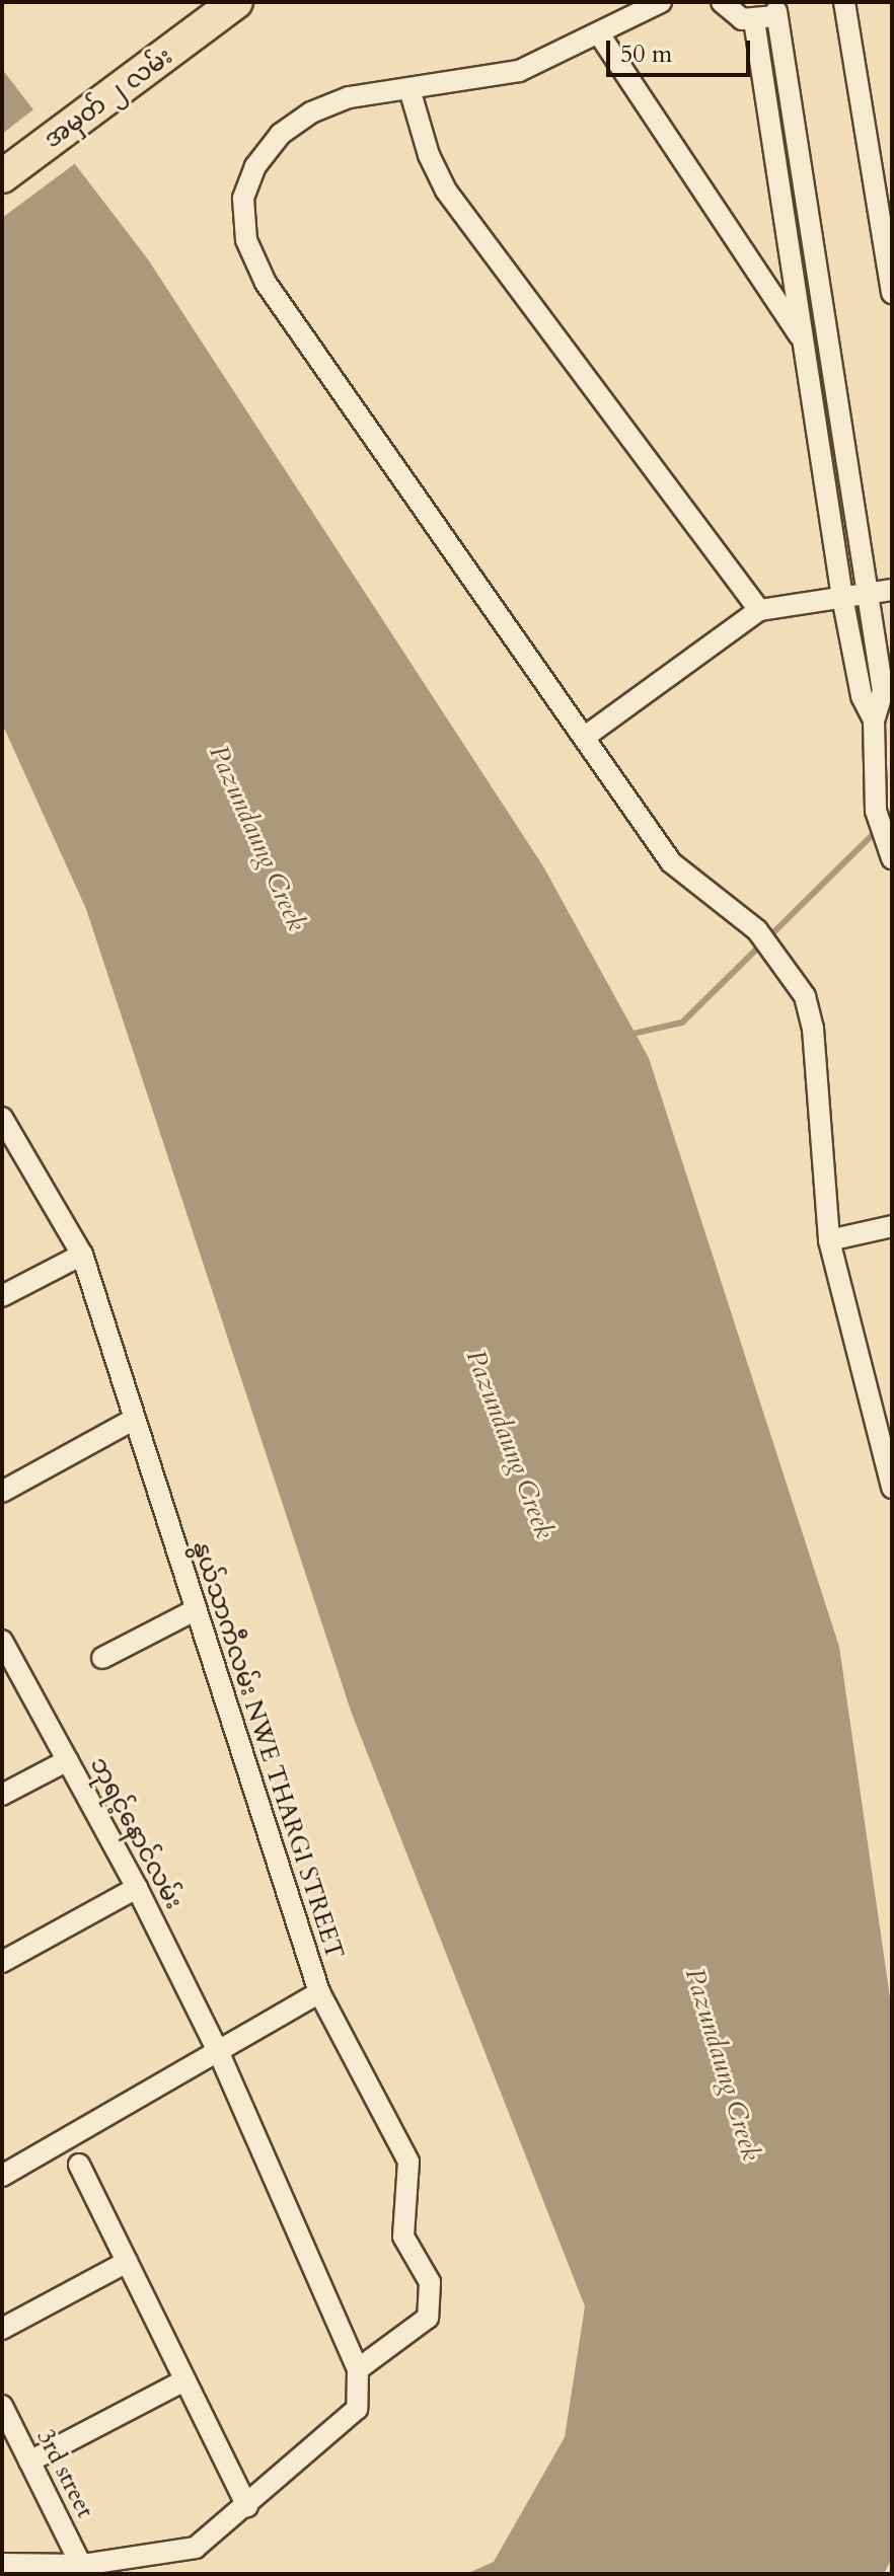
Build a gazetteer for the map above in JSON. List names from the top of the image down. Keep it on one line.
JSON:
{"streets":{"main road":["အမှတ် ၂ လမ်း"],"street":["နွယ်သာကီလမ်း NWE THARGI STREET","ဘုရင့်နောင်လမ်း","3rd street"]},"crossings":[["နွယ်သာကီလမ်း NWE THARGI STREET","ဘုရင့်နောင်လမ်း"]],"water":["Pazundaung Creek"],"scale_bar":"50 m"}
